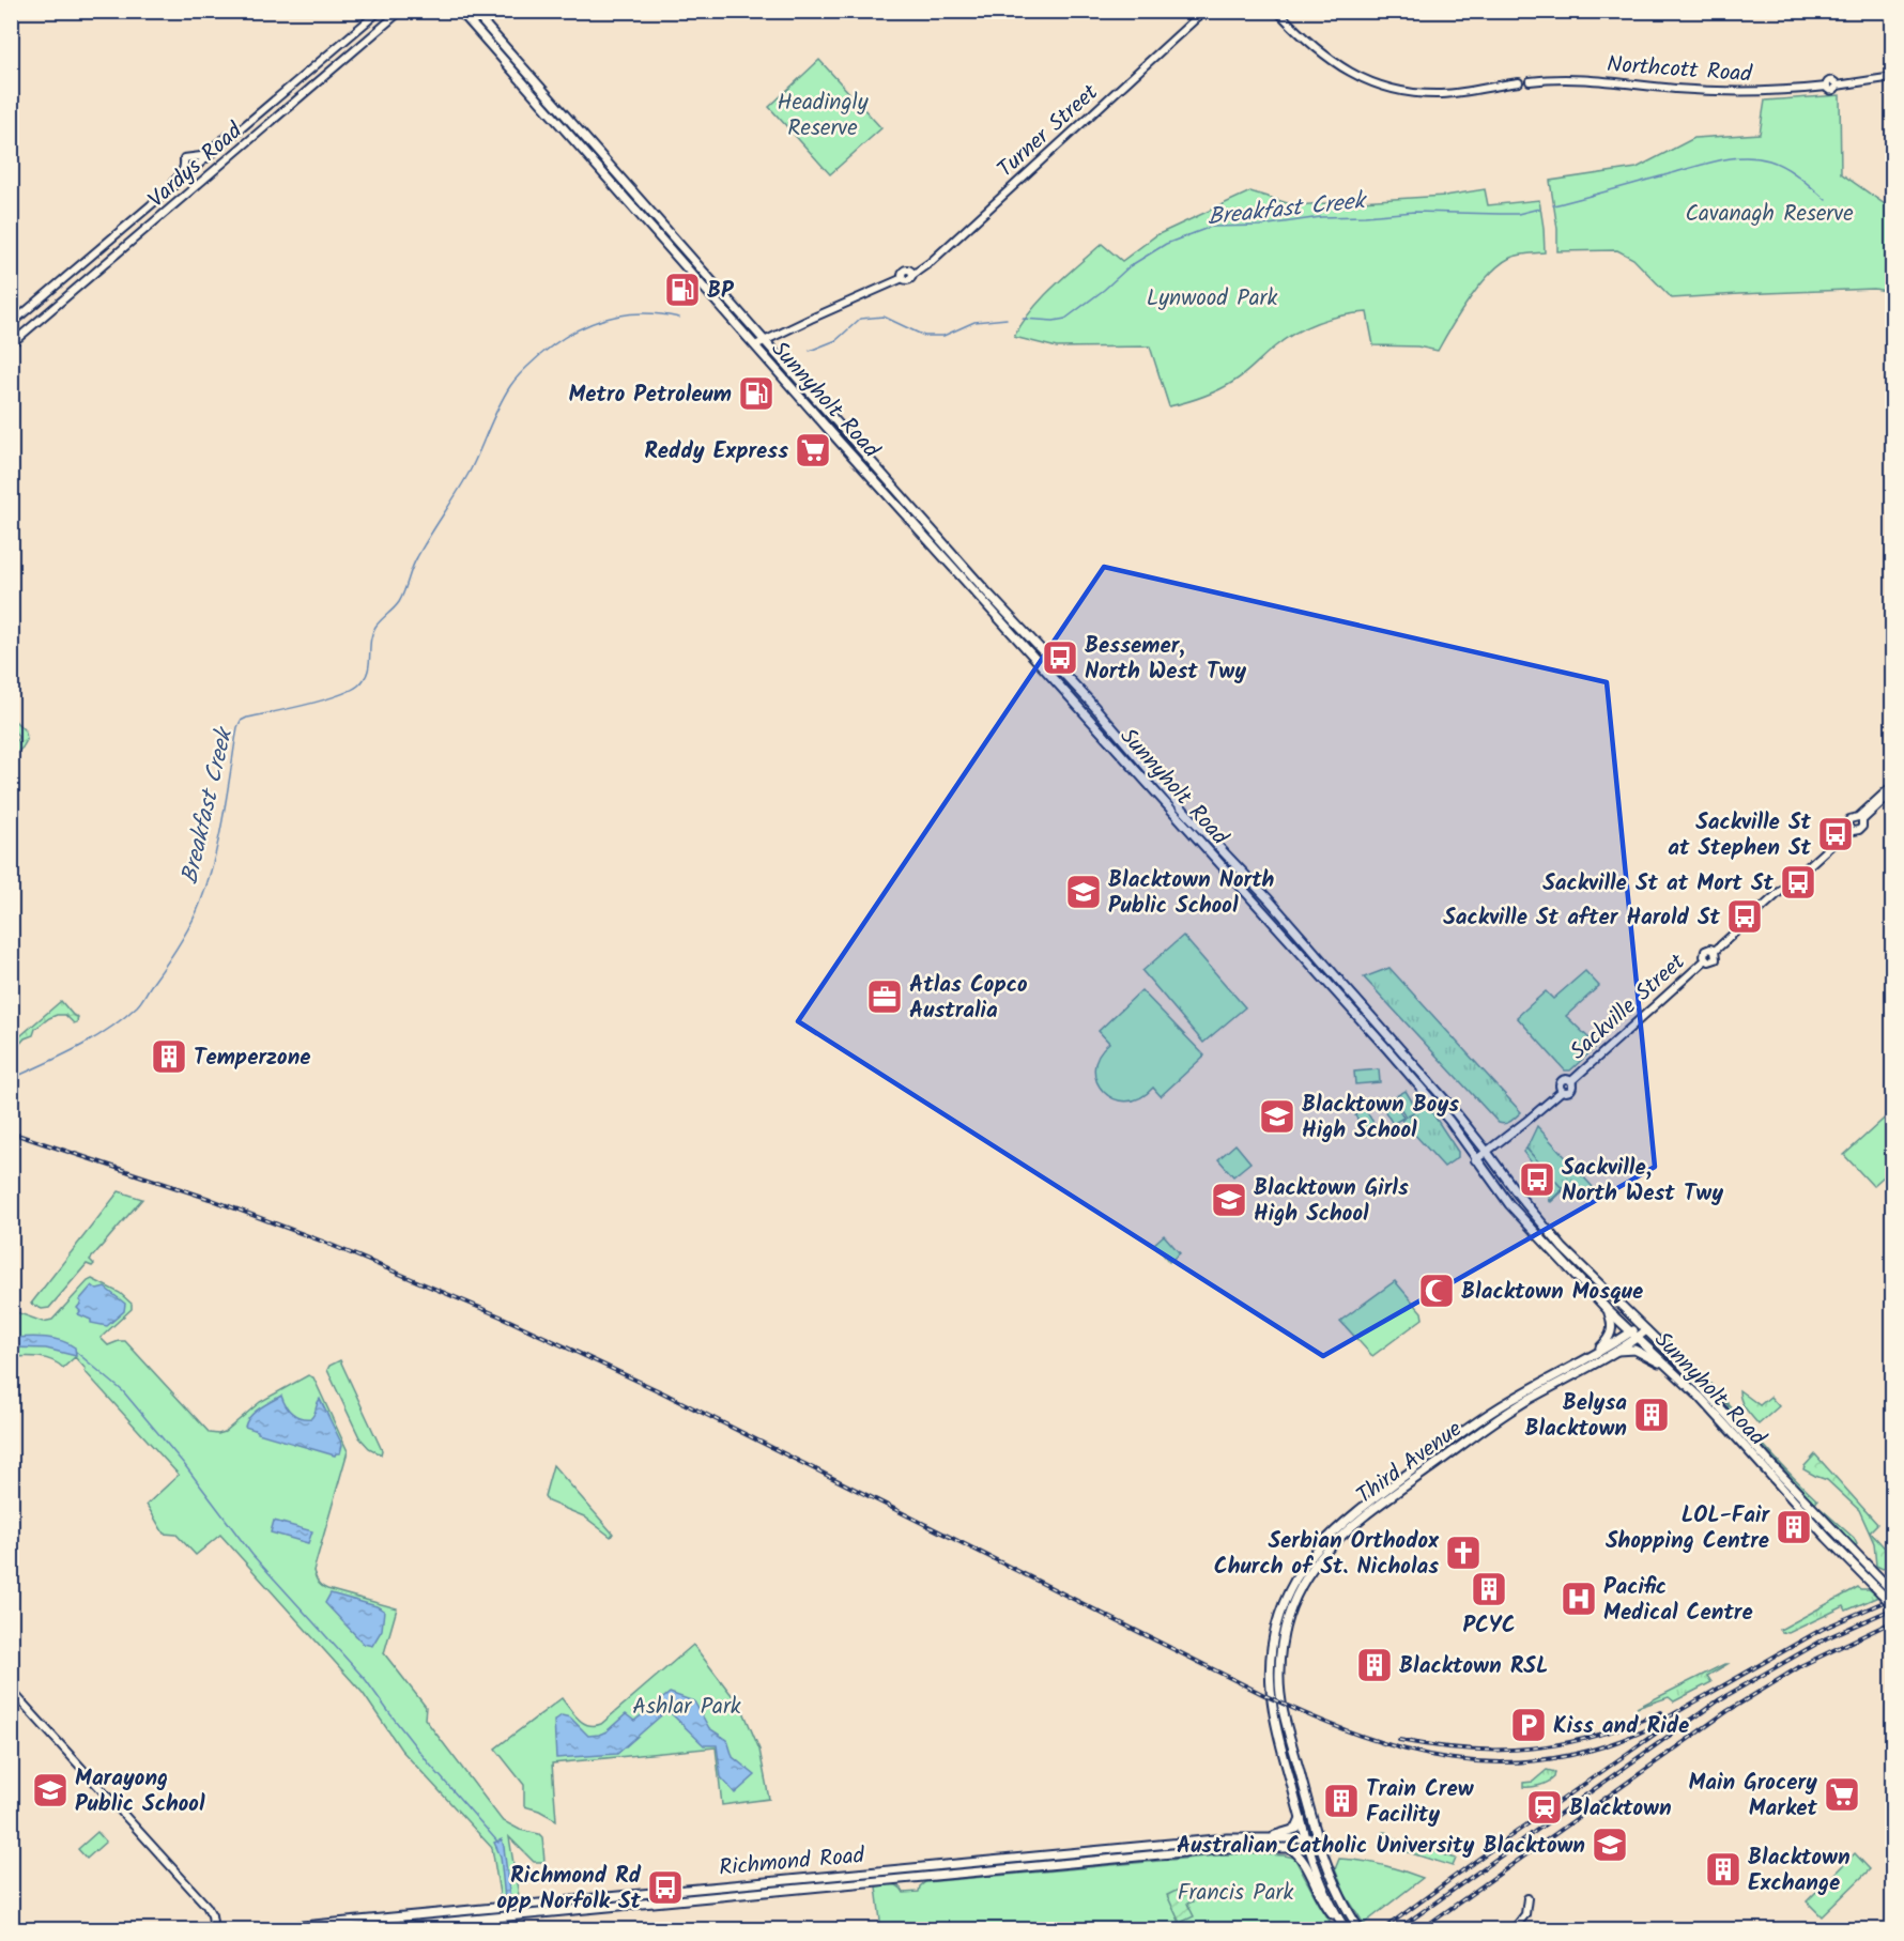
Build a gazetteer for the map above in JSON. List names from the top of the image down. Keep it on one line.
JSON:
{"streets":{"main road":["Sunnyholt Road","Third Avenue","Richmond Road"],"street":["Northcott Road","Turner Street","Vardys Road","Sackville Street"]},"crossings":[["Turner Street","Sunnyholt Road"],["Sunnyholt Road","Sackville Street"],["Sunnyholt Road","Third Avenue"],["Third Avenue","Richmond Road"]],"water":["Breakfast Creek"],"parks":["Headingly Reserve","Cavanagh Reserve","Lynwood Park","Ashlar Park","Francis Park"],"places":{"fuel station":["BP","Metro Petroleum"],"supermarket":["Reddy Express","Main Grocery Market"],"bus stop":["Bessemer, North West Twy","Sackville St at Stephen St","Sackville St at Mort St","Sackville St after Harold St","Sackville, North West Twy","Richmond Rd opp Norfolk St"],"school or university":["Blacktown North Public School","Blacktown Boys High School","Blacktown Girls High School","Marayong Public School","Australian Catholic University Blacktown"],"office":["Atlas Copco Australia"],"building":["Temperzone","Belysa Blacktown","LOL-Fair Shopping Centre","PCYC","Blacktown RSL","Train Crew Facility","Blacktown Exchange"],"mosque":["Blacktown Mosque"],"church":["Serbian Orthodox Church of St. Nicholas"],"hospital":["Pacific Medical Centre"],"parking":["Kiss and Ride"],"station":["Blacktown"]}}
